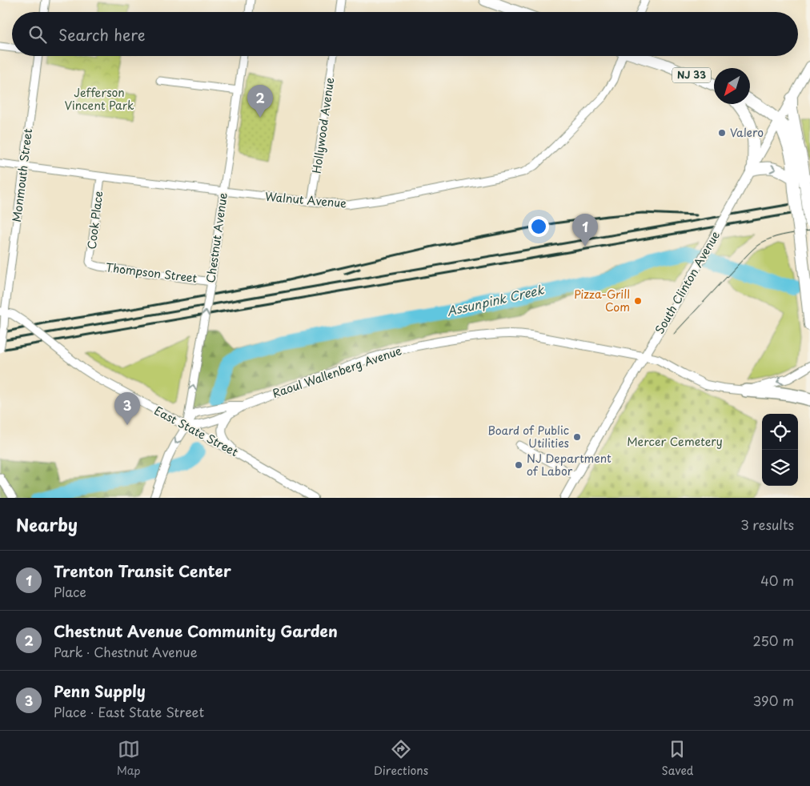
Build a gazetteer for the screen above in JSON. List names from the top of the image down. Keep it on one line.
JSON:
{"streets":{"main road":["NJ 33"],"street":["Hollywood Avenue","Monmouth Street","Walnut Avenue","Cook Place","Chestnut Avenue","Thompson Street","South Clinton Avenue","Raoul Wallenberg Avenue","East State Street"]},"crossings":[["Hollywood Avenue","Walnut Avenue"],["Monmouth Street","Walnut Avenue"],["Monmouth Street","East State Street"],["Walnut Avenue","Cook Place"],["Walnut Avenue","Chestnut Avenue"],["Cook Place","Thompson Street"],["Chestnut Avenue","Thompson Street"],["Chestnut Avenue","Raoul Wallenberg Avenue"],["Chestnut Avenue","East State Street"],["South Clinton Avenue","Raoul Wallenberg Avenue"],["Raoul Wallenberg Avenue","East State Street"]],"one_way":["Chestnut Avenue"],"water":["Assunpink Creek"],"parks":["Jefferson Vincent Park","Mercer Cemetery"],"places":["Valero","Pizza-Grill Com","Board of Public Utilities","NJ Department of Labor"],"north":"bottom left","page":{"search":"Search here","pins":["2","1","3"],"heading":["Nearby","3 results"],"list":[{"mark":"1","name":"Trenton Transit Center","note":"Place","value":"40 m"},{"mark":"2","name":"Chestnut Avenue Community Garden","note":"Park · Chestnut Avenue","value":"250 m"},{"mark":"3","name":"Penn Supply","note":"Place · East State Street","value":"390 m"}],"nav":["Map","Directions","Saved"]}}
